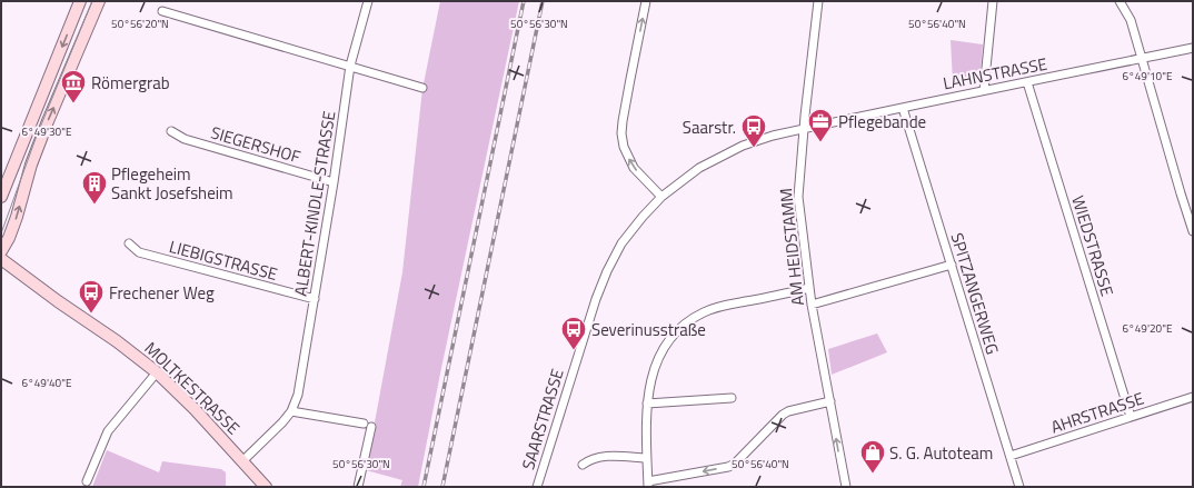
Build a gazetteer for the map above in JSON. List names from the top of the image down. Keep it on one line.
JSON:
{"streets":{"main road":["MOLTKESTRASSE"],"street":["LAHNSTRASSE","SIEGERSHOF","ALBERT-KINDLE-STRASSE","WIEDSTRASSE","AM HEIDSTAMM","LIEBIGSTRASSE","SPITZANGERWEG","AHRSTRASSE","SAARSTRASSE"]},"crossings":[["LAHNSTRASSE","WIEDSTRASSE"],["LAHNSTRASSE","AM HEIDSTAMM"],["LAHNSTRASSE","SPITZANGERWEG"],["LAHNSTRASSE","SAARSTRASSE"],["SIEGERSHOF","ALBERT-KINDLE-STRASSE"],["ALBERT-KINDLE-STRASSE","LIEBIGSTRASSE"],["ALBERT-KINDLE-STRASSE","MOLTKESTRASSE"],["WIEDSTRASSE","AHRSTRASSE"],["AM HEIDSTAMM","SAARSTRASSE"],["SPITZANGERWEG","AHRSTRASSE"]],"places":{"museum":["Römergrab"],"office":["Pflegebande"],"bus stop":["Saarstr.","Frechener Weg","Severinusstraße"],"building":["Pflegeheim Sankt Josefsheim"],"shop":["S. G. Autoteam"]},"coordinates":["50°56'20\"N","50°56'30\"N","50°56'40\"N","6°49'10\"E","6°49'30\"E","6°49'20\"E","6°49'40\"E"]}
